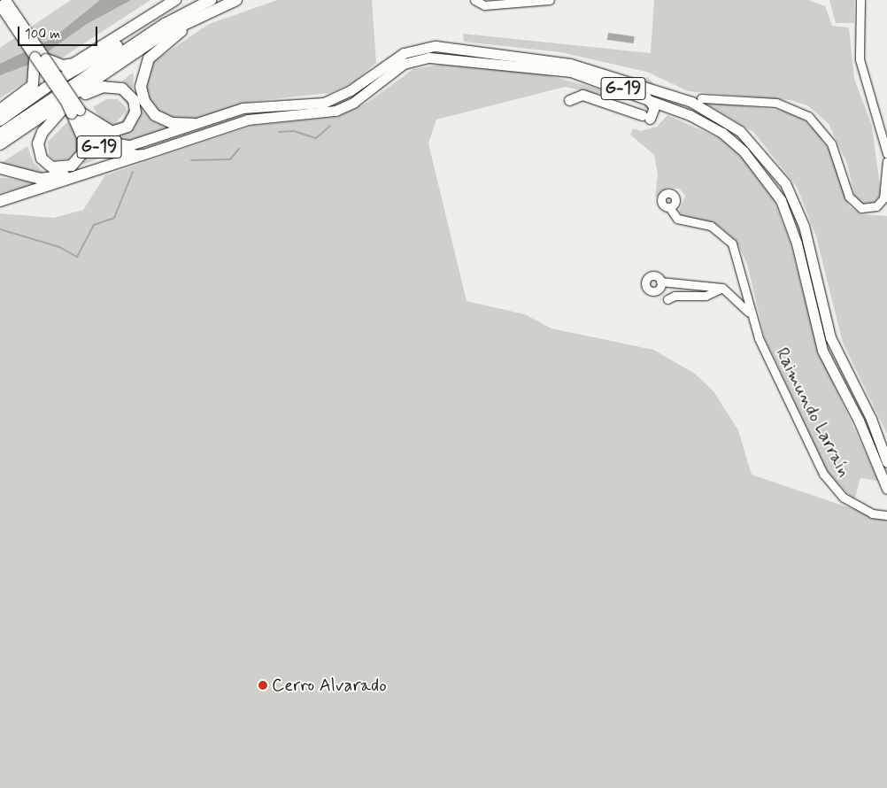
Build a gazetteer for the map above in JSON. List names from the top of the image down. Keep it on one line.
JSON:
{"streets":{"main road":["G-19"],"street":["Raimundo Larraín"]},"places":["Cerro Alvarado"],"scale_bar":"100 m"}
